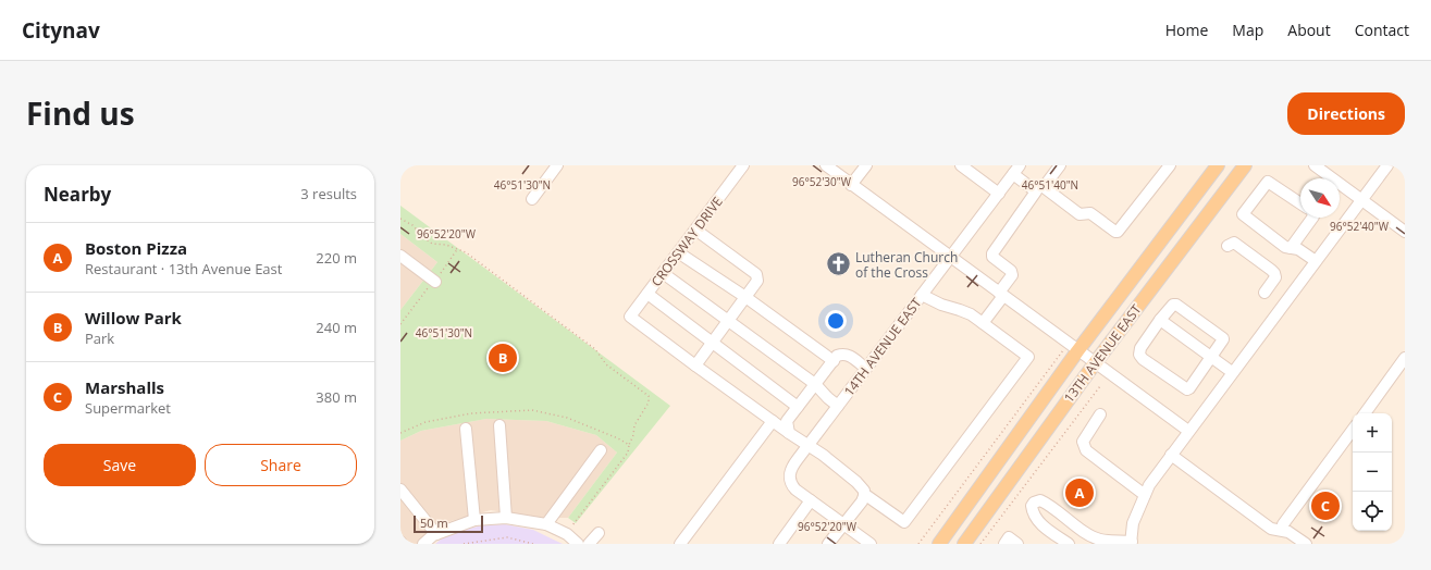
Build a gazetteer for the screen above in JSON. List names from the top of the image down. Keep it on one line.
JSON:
{"streets":{"main road":["13TH AVENUE EAST"],"street":["CROSSWAY DRIVE","14TH AVENUE EAST"]},"places":{"church":["Lutheran Church of the Cross"]},"scale_bar":"50 m","north":"bottom right","page":{"header":"Citynav","nav":["Home","Map","About","Contact"],"title":"Find us","buttons":["Directions",["Save","Share"]],"heading":["Nearby","3 results"],"list":[{"mark":"A","name":"Boston Pizza","note":"Restaurant · 13th Avenue East","value":"220 m"},{"mark":"B","name":"Willow Park","note":"Park","value":"240 m"},{"mark":"C","name":"Marshalls","note":"Supermarket","value":"380 m"}],"pins":["B","A","C"],"map_buttons":["+","−"],"scale":"50 m"},"coordinates":["96°52'30\"W","46°51'30\"N","46°51'40\"N","96°52'40\"W","96°52'20\"W"]}
